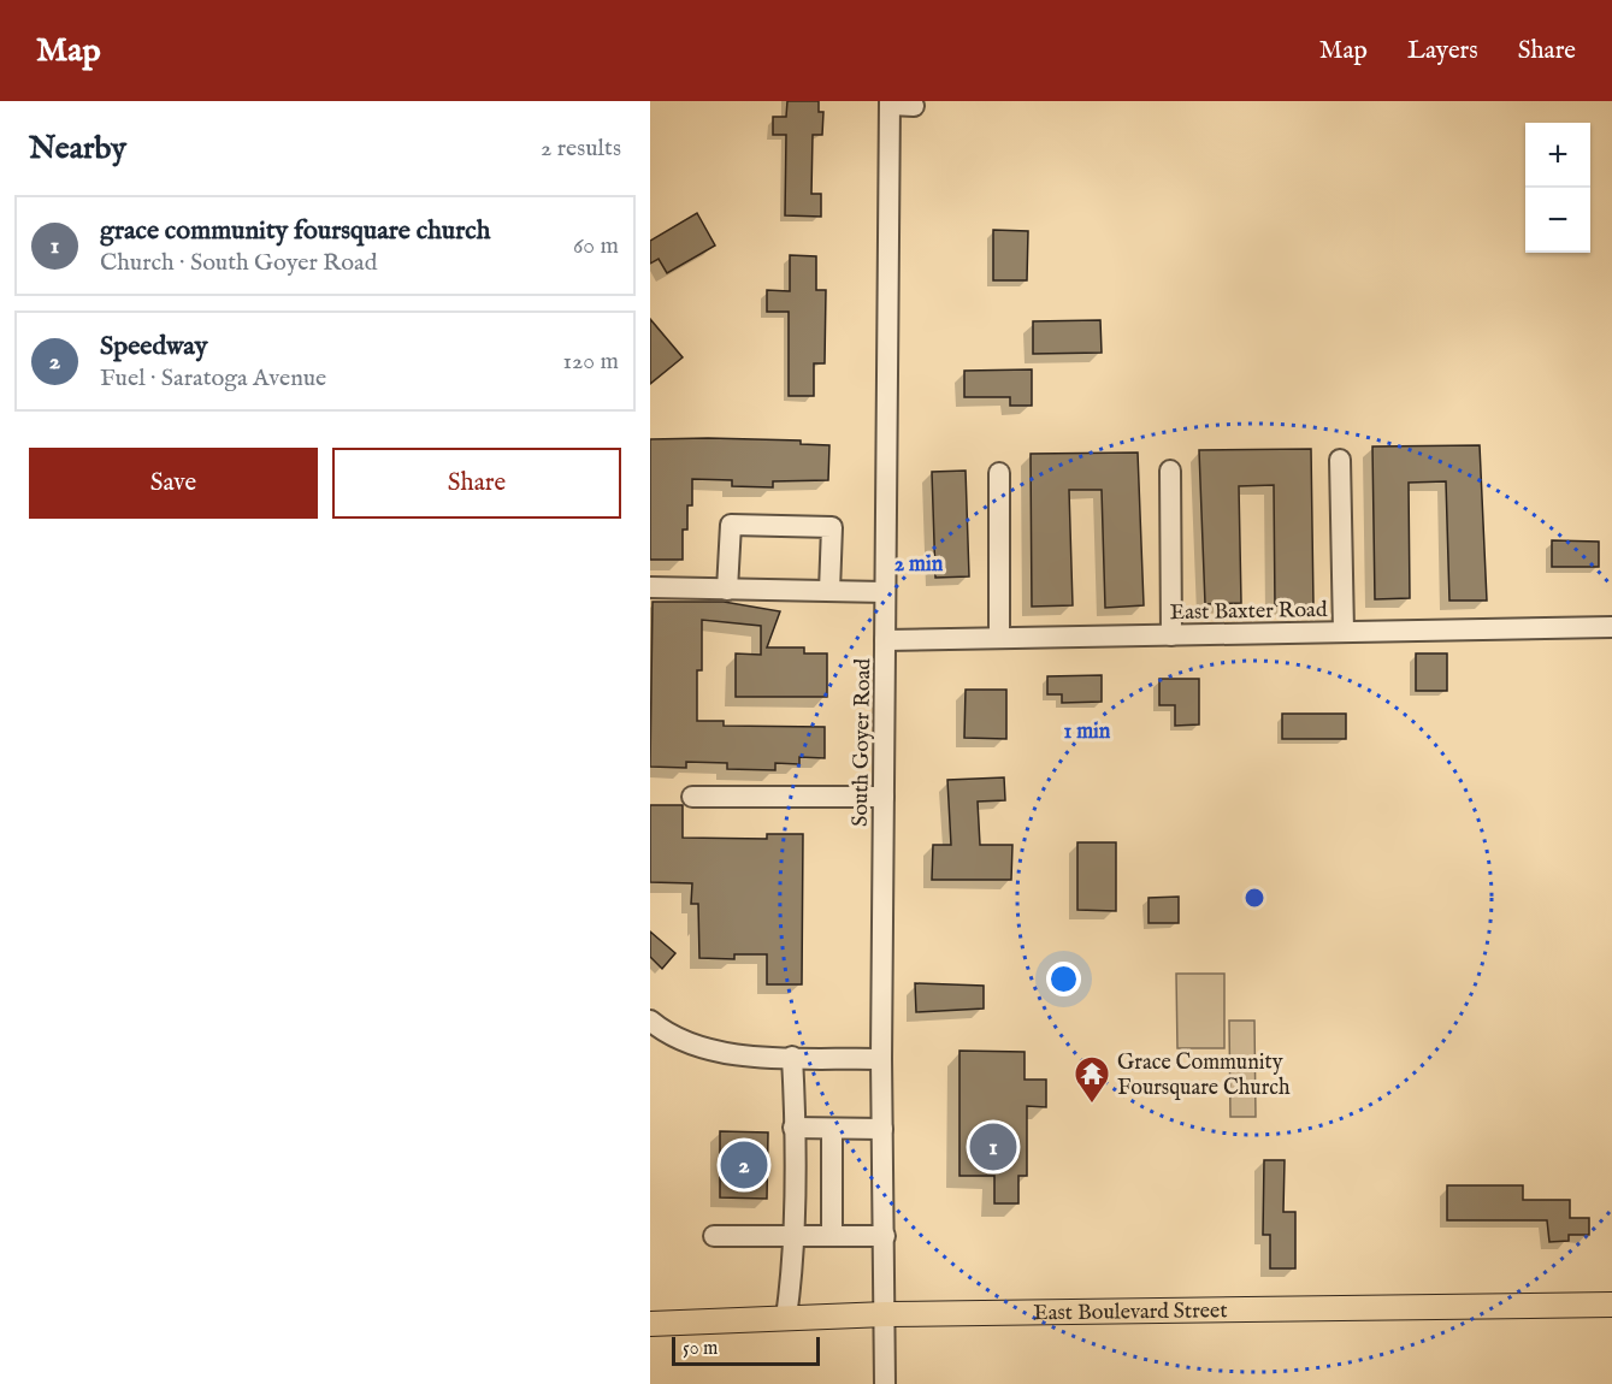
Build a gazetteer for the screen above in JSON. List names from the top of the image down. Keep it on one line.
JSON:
{"streets":{"main road":["East Boulevard Street"],"street":["East Baxter Road","South Goyer Road"]},"crossings":[["East Baxter Road","South Goyer Road"],["South Goyer Road","East Boulevard Street"]],"places":{"temple":["Grace Community Foursquare Church"]},"scale_bar":"50 m","page":{"header":"Map","nav":["Map","Layers","Share"],"heading":["Nearby","2 results"],"map_buttons":["+","−"],"list":[{"mark":"1","name":"grace community foursquare church","note":"Church · South Goyer Road","value":"60 m"},{"mark":"2","name":"Speedway","note":"Fuel · Saratoga Avenue","value":"120 m"}],"buttons":["Save","Share"],"pins":["1","2"],"scale":"50 m"},"rings":["2 min","1 min"]}
